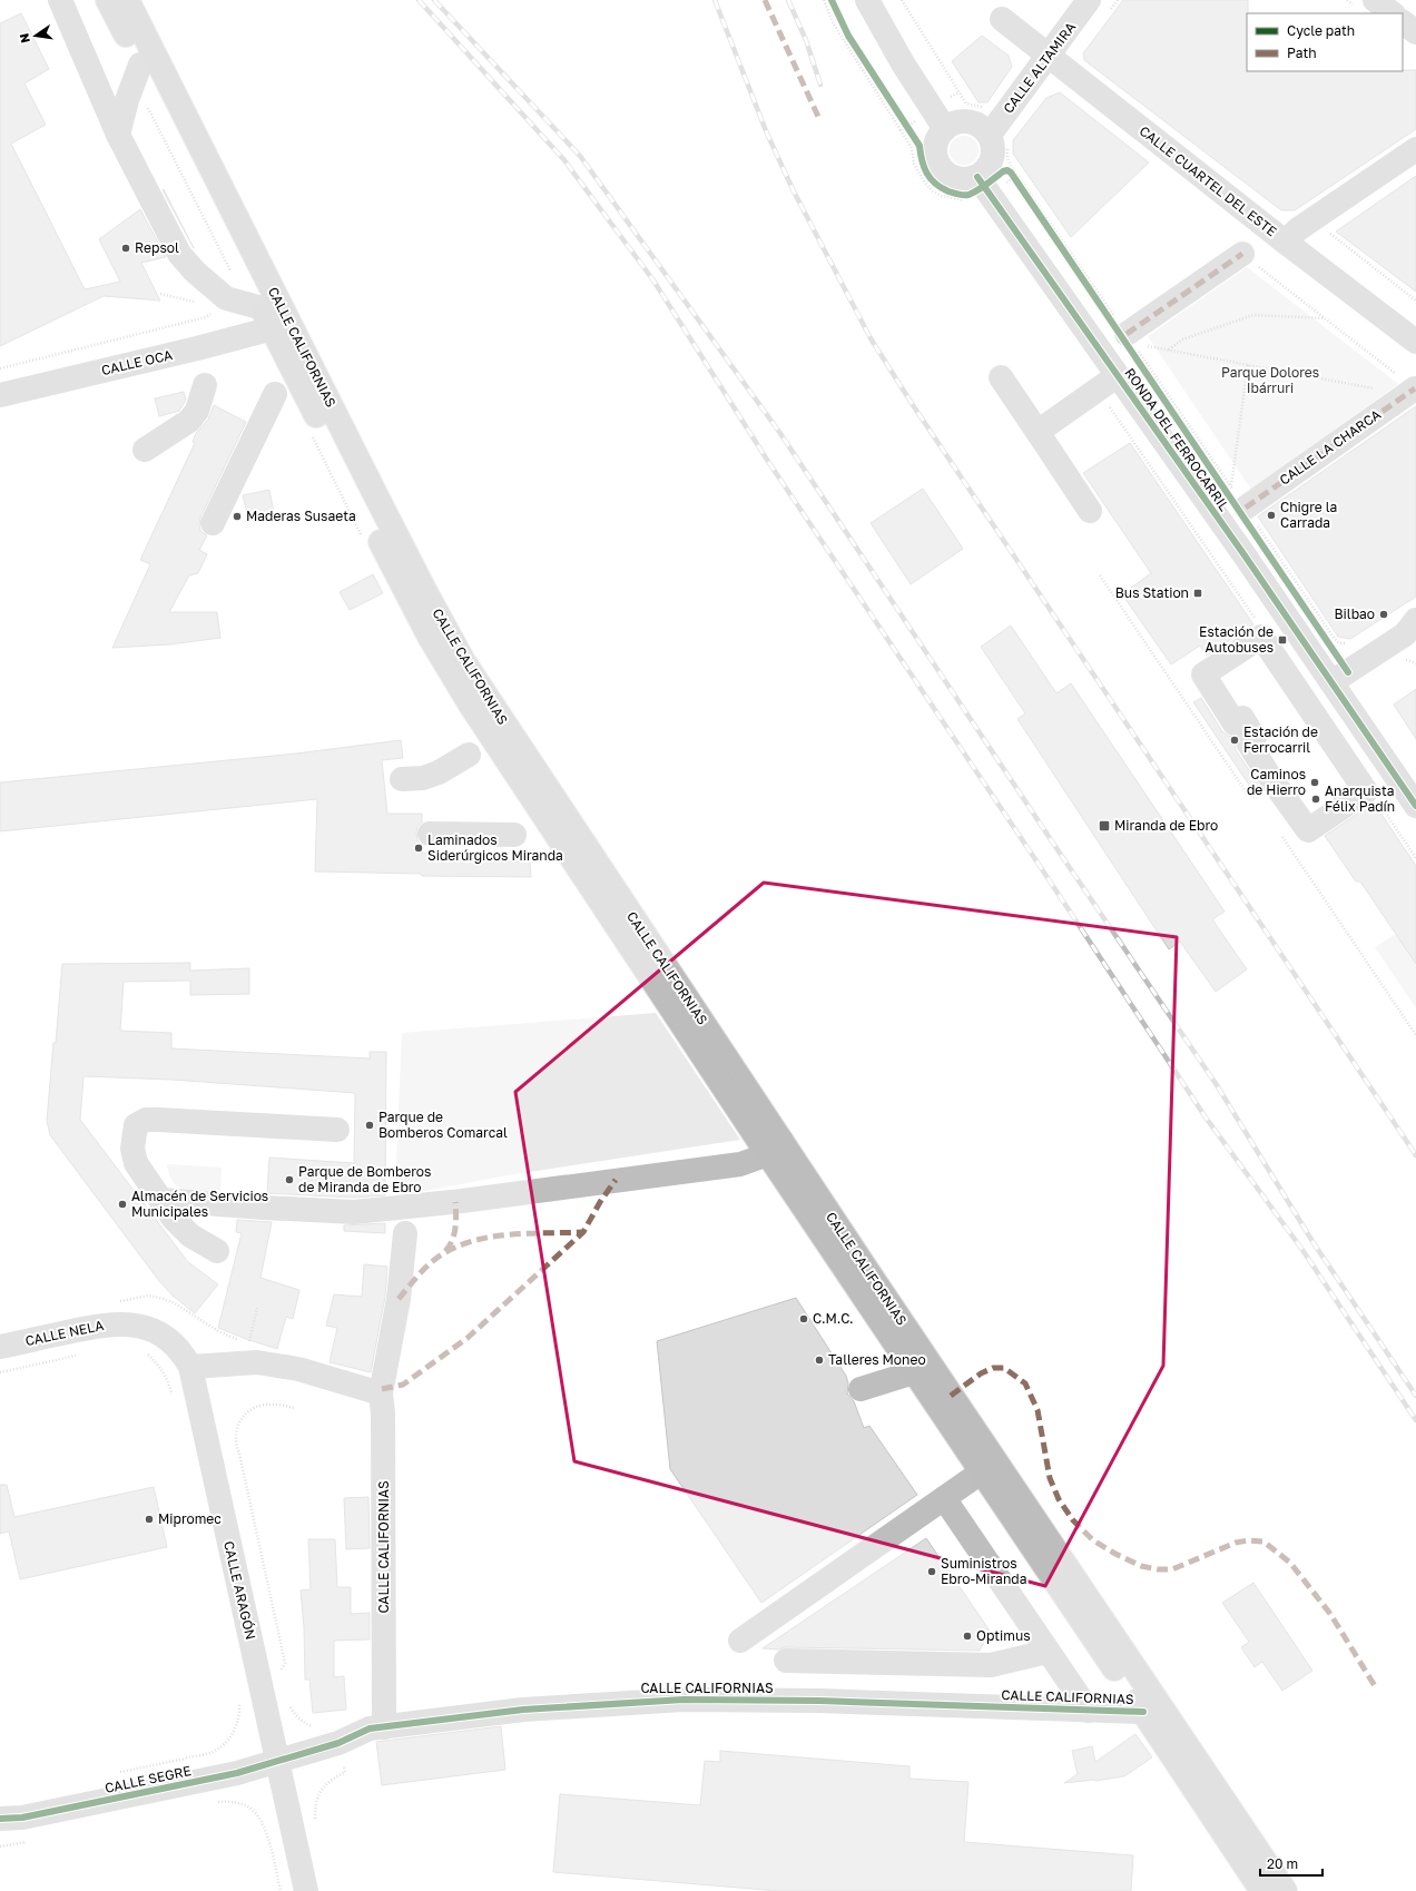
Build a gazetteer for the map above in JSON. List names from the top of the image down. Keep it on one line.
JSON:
{"streets":{"highway":["CALLE CALIFORNIAS"],"street":["CALLE ALTAMIRA","CALLE CUARTEL DEL ESTE","CALLE OCA","RONDA DEL FERROCARRIL","CALLE LA CHARCA","CALLE NELA","CALLE ARAGÓN","CALLE SEGRE"]},"crossings":[["CALLE ALTAMIRA","CALLE CUARTEL DEL ESTE"],["CALLE CALIFORNIAS","CALLE OCA"],["CALLE CALIFORNIAS","CALLE ARAGÓN"],["CALLE CALIFORNIAS","CALLE SEGRE"],["CALLE NELA","CALLE ARAGÓN"],["CALLE ARAGÓN","CALLE SEGRE"]],"parks":["Parque Dolores Ibárruri"],"places":{"other":["Repsol","Chigre la Carrada","Maderas Susaeta","Bilbao","Estación de Ferrocarril","Caminos de Hierro","Anarquista Félix Padín","Laminados Siderúrgicos Miranda","Parque de Bomberos Comarcal","Parque de Bomberos de Miranda de Ebro","Almacén de Servicios Municipales","C.M.C.","Talleres Moneo","Mipromec","Suministros Ebro-Miranda","Optimus"],"transit":["Bus Station","Estación de Autobuses","Miranda de Ebro"]},"legend":["Cycle path","Path"],"scale_bar":"20 m","north":"left"}
